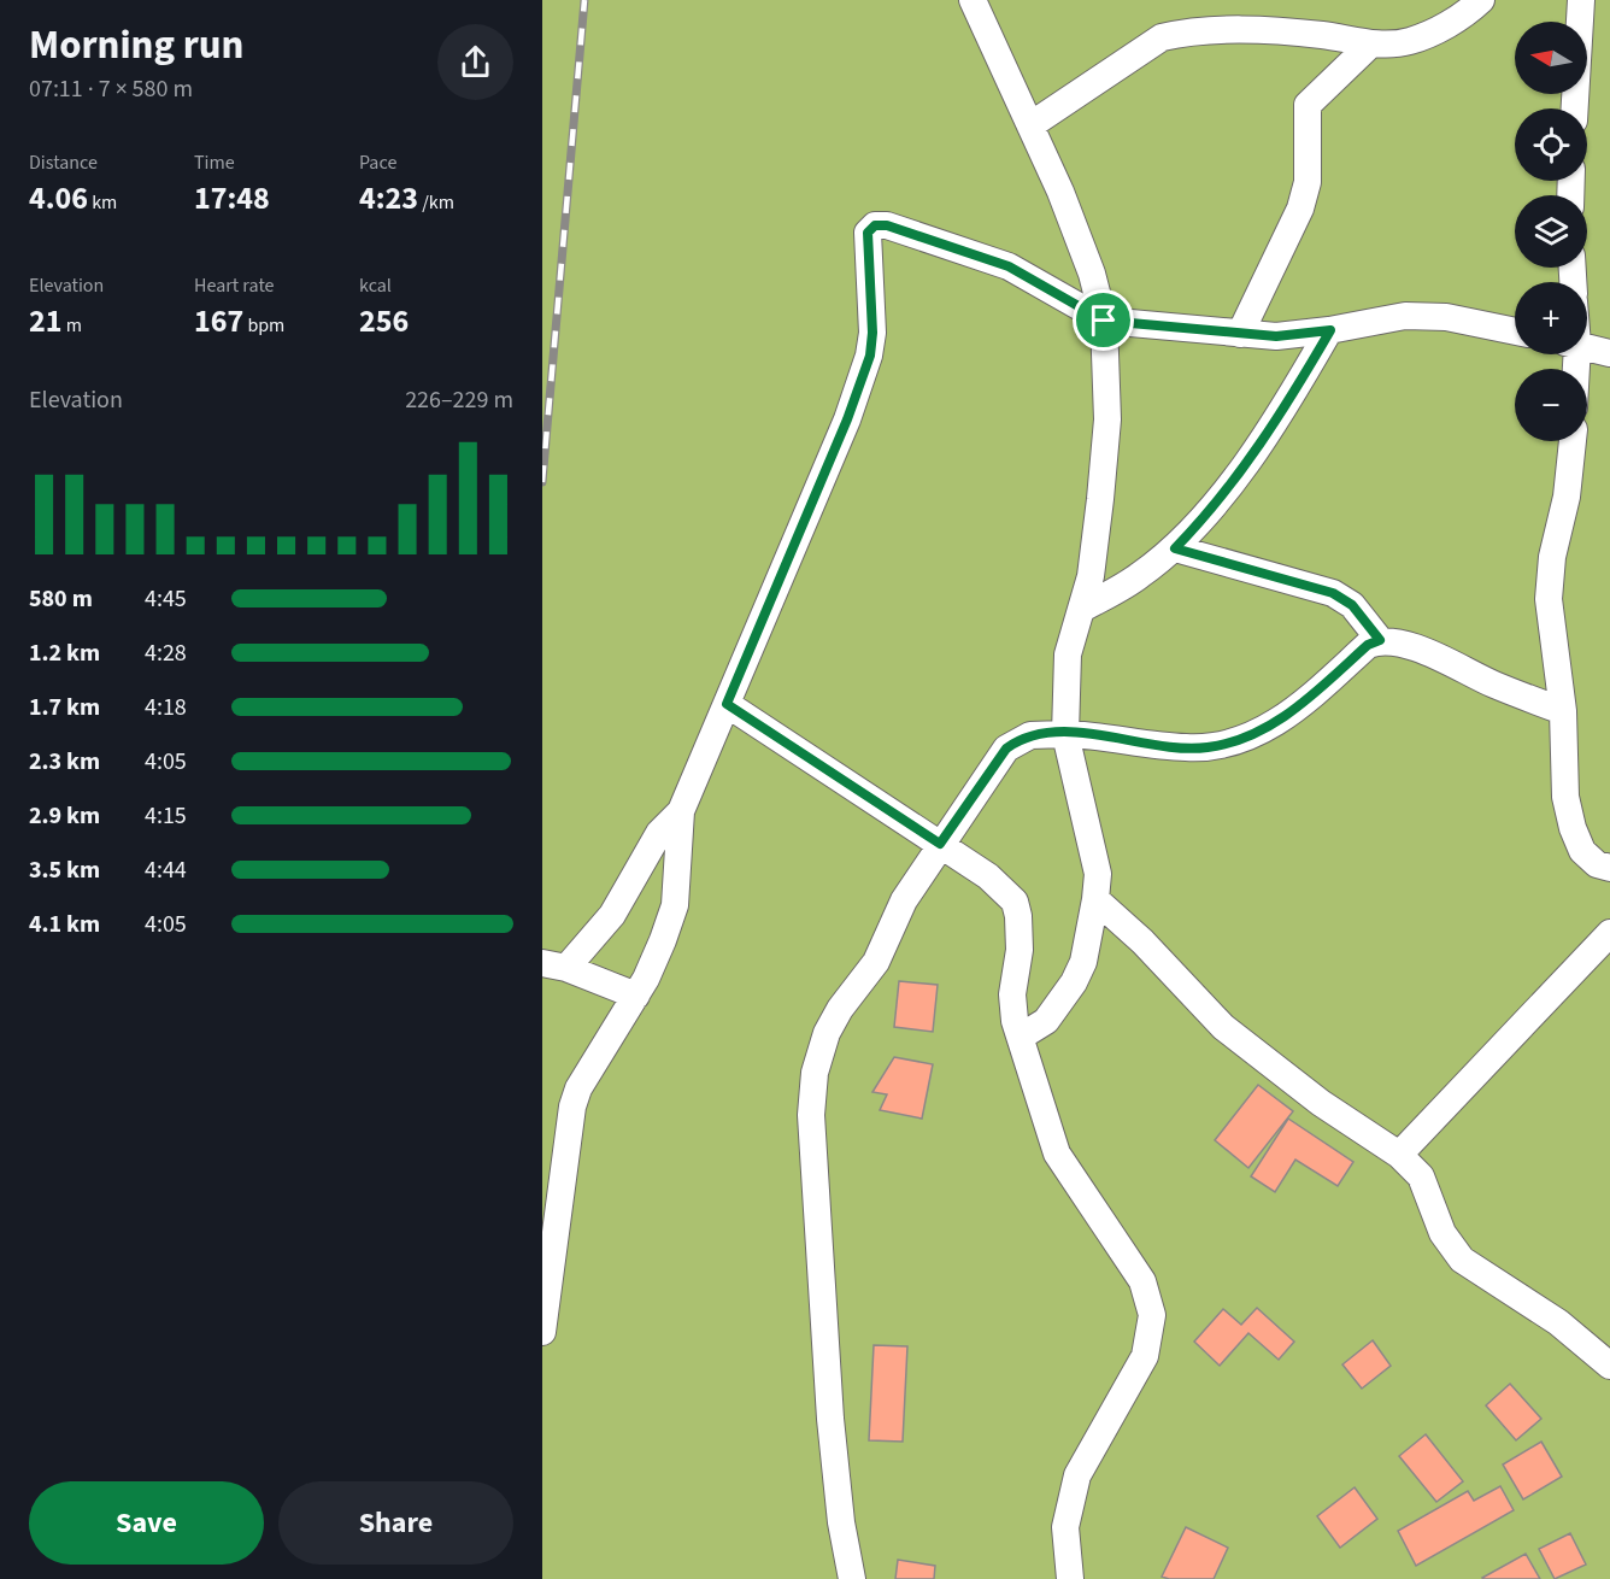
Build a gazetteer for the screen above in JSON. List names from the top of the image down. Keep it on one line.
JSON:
{"north":"left","page":{"heading":["Morning run","07:11 · 7 × 580 m"],"map_buttons":["+","−"],"stats":[["Distance","4.06 km"],["Time","17:48"],["Pace","4:23 /km"],["Elevation","21 m"],["Heart rate","167 bpm"],["kcal","256"]],"chart":["Elevation","226–229 m"],"list":[{"name":"580 m","note":"4:45"},{"name":"1.2 km","note":"4:28"},{"name":"1.7 km","note":"4:18"},{"name":"2.3 km","note":"4:05"},{"name":"2.9 km","note":"4:15"},{"name":"3.5 km","note":"4:44"},{"name":"4.1 km","note":"4:05"}],"buttons":["Save","Share"]}}
